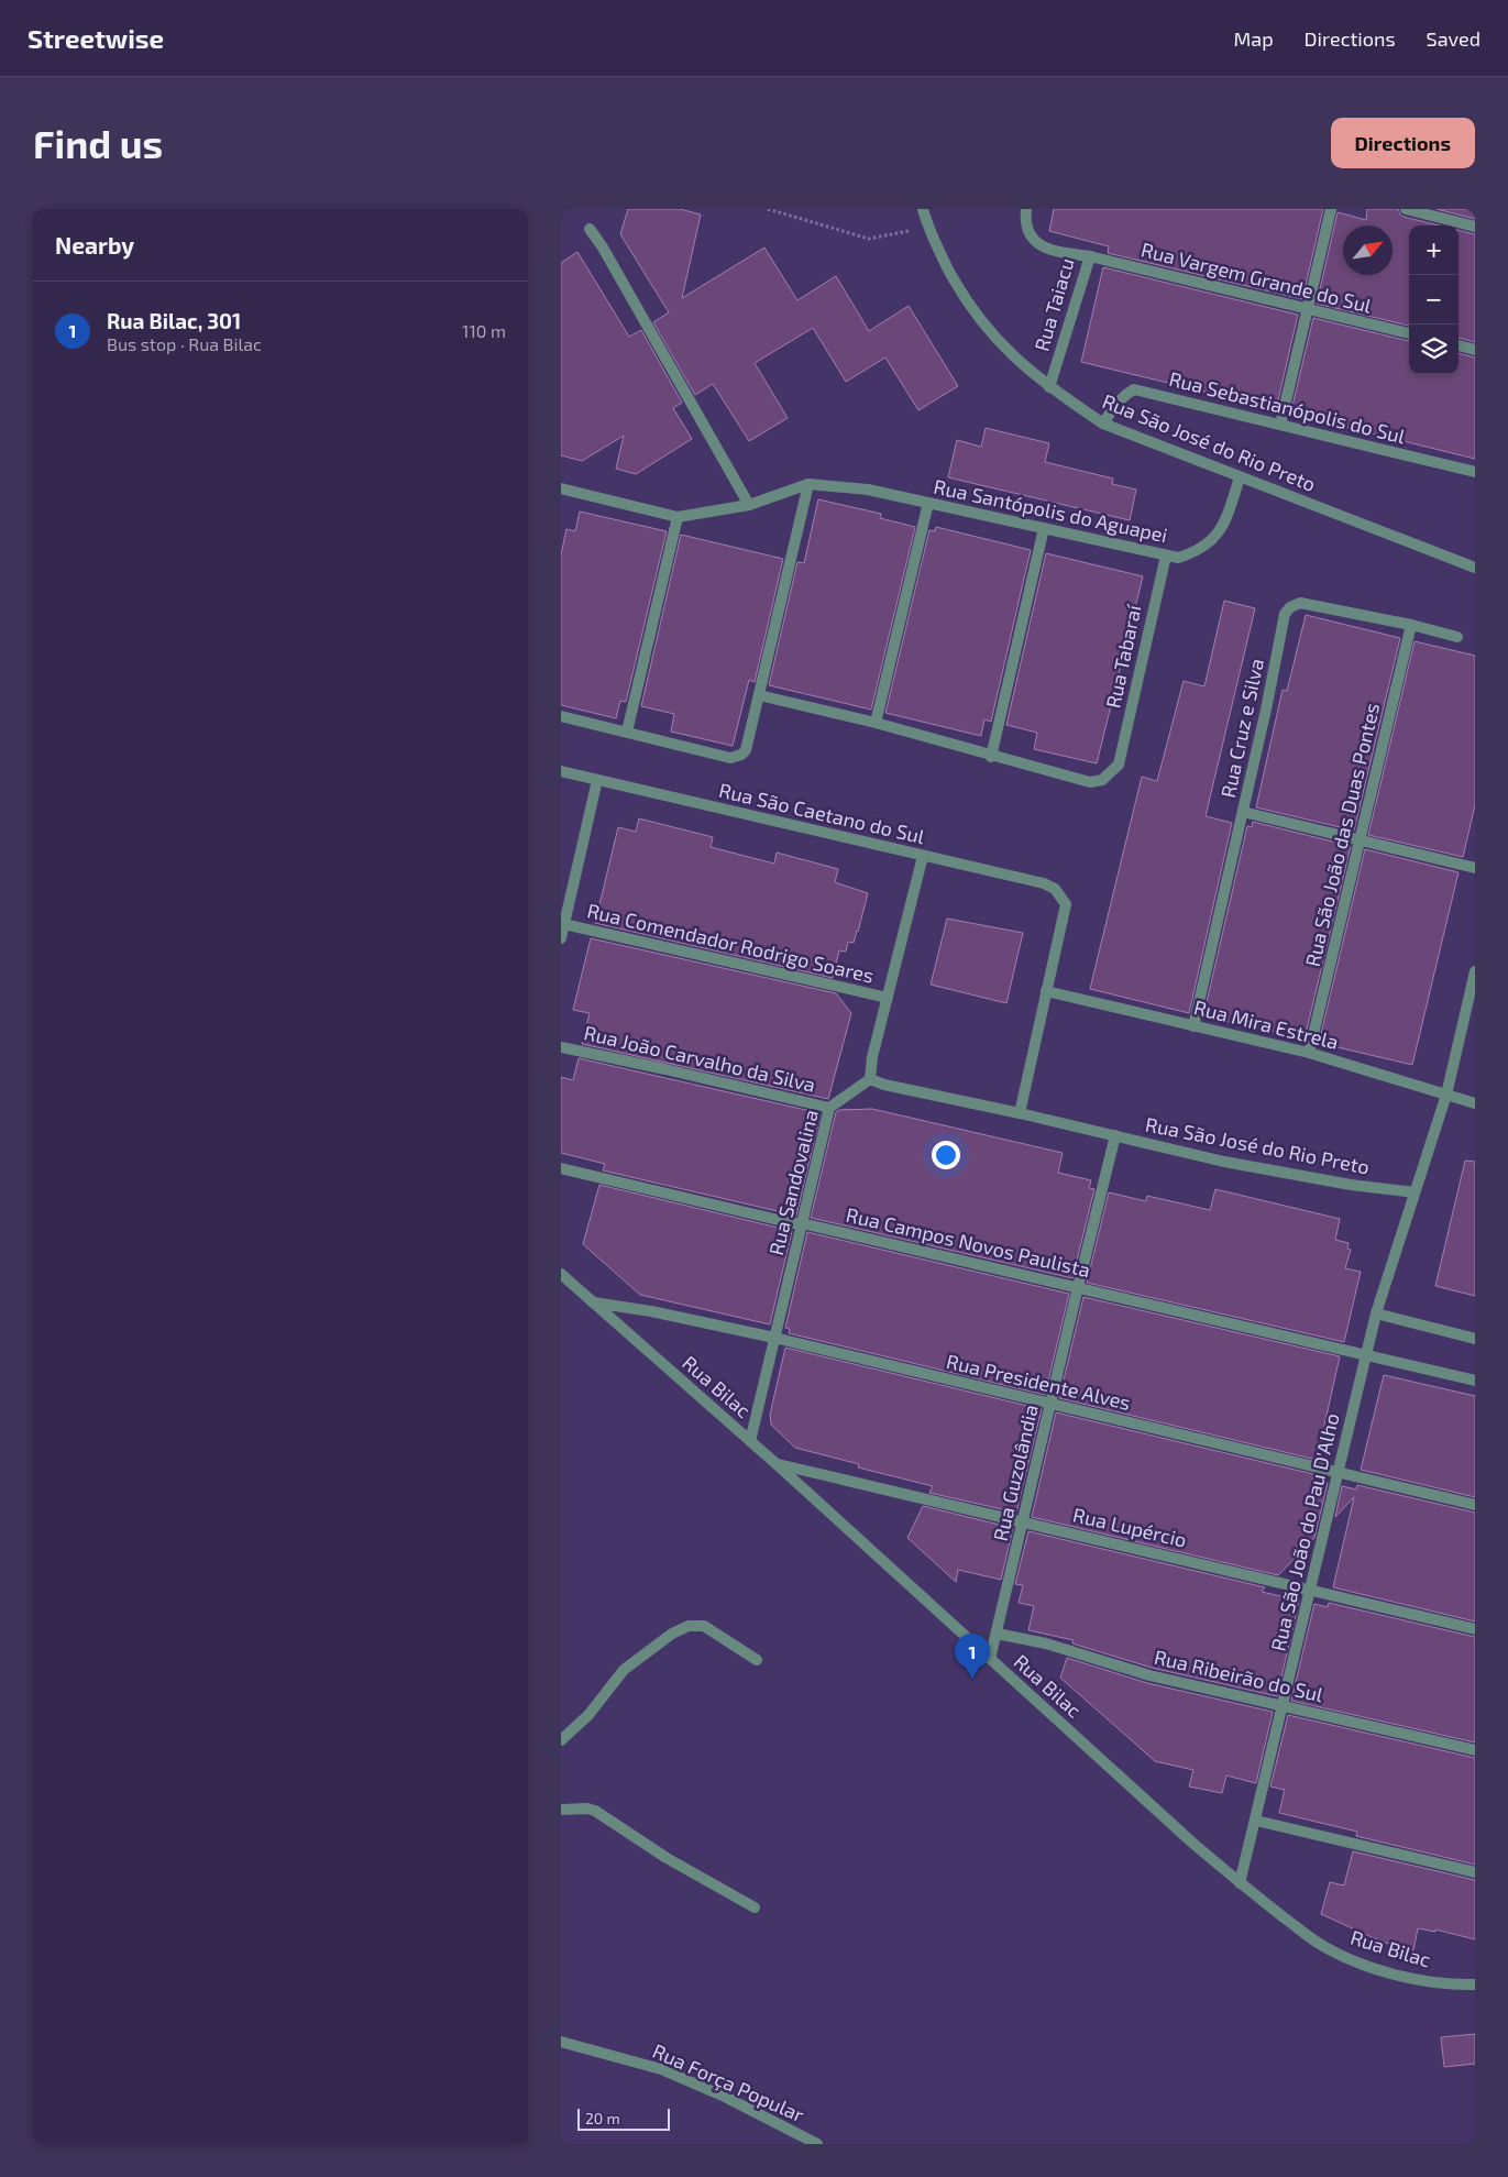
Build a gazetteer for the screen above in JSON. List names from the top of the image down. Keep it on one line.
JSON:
{"streets":{"street":["Rua Vargem Grande do Sul","Rua Taiacu","Rua Sebastianópolis do Sul","Rua São José do Rio Preto","Rua Santópolis do Aguapei","Rua Tabaraí","Rua Cruz e Silva","Rua São Caetano do Sul","Rua São João das Duas Pontes","Rua Comendador Rodrigo Soares","Rua Mira Estrela","Rua João Carvalho da Silva","Rua Sandovalina","Rua Campos Novos Paulista","Rua Presidente Alves","Rua Bilac","Rua Guzolândia","Rua Lupércio","Rua São João do Pau D'Alho","Rua Ribeirão do Sul","Rua Força Popular"]},"crossings":[["Rua Vargem Grande do Sul","Rua Taiacu"],["Rua Taiacu","Rua São José do Rio Preto"],["Rua Sebastianópolis do Sul","Rua São José do Rio Preto"],["Rua São José do Rio Preto","Rua Santópolis do Aguapei"],["Rua São José do Rio Preto","Rua Sandovalina"],["Rua São José do Rio Preto","Rua Guzolândia"],["Rua São José do Rio Preto","Rua São João do Pau D'Alho"],["Rua Santópolis do Aguapei","Rua Tabaraí"],["Rua Cruz e Silva","Rua São João das Duas Pontes"],["Rua Cruz e Silva","Rua Mira Estrela"],["Rua São Caetano do Sul","Rua Mira Estrela"],["Rua São João das Duas Pontes","Rua Mira Estrela"],["Rua João Carvalho da Silva","Rua Sandovalina"],["Rua Sandovalina","Rua Campos Novos Paulista"],["Rua Sandovalina","Rua Presidente Alves"],["Rua Sandovalina","Rua Bilac"],["Rua Campos Novos Paulista","Rua Guzolândia"],["Rua Campos Novos Paulista","Rua São João do Pau D'Alho"],["Rua Presidente Alves","Rua Bilac"],["Rua Presidente Alves","Rua Guzolândia"],["Rua Presidente Alves","Rua São João do Pau D'Alho"],["Rua Bilac","Rua Guzolândia"],["Rua Bilac","Rua Lupércio"],["Rua Bilac","Rua São João do Pau D'Alho"],["Rua Guzolândia","Rua Lupércio"],["Rua Guzolândia","Rua Ribeirão do Sul"],["Rua Lupércio","Rua São João do Pau D'Alho"],["Rua São João do Pau D'Alho","Rua Ribeirão do Sul"]],"scale_bar":"20 m","north":"top right","page":{"header":"Streetwise","nav":["Map","Directions","Saved"],"buttons":"Directions","title":"Find us","heading":"Nearby","map_buttons":["+","−"],"list":[{"mark":"1","name":"Rua Bilac, 301","note":"Bus stop · Rua Bilac","value":"110 m"}],"pins":"1","scale":"20 m"}}
